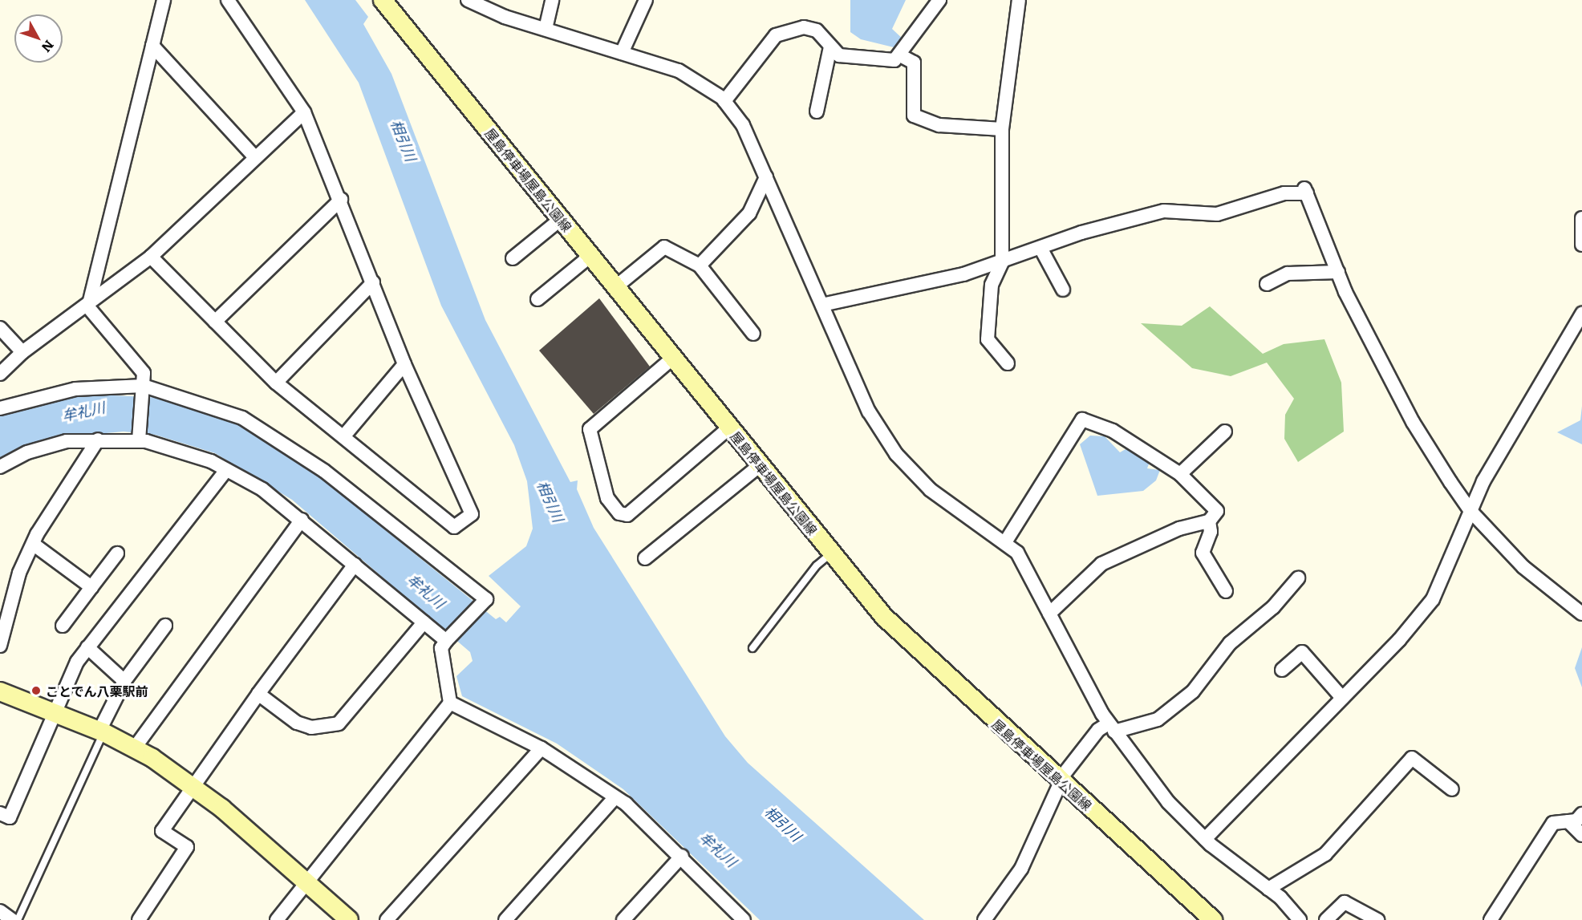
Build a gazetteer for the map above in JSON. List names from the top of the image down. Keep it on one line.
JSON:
{"streets":{"main road":["屋島停車場屋島公園線"]},"water":["相引川","牟礼川"],"places":["ことでん八栗駅前"],"north":"bottom right"}
